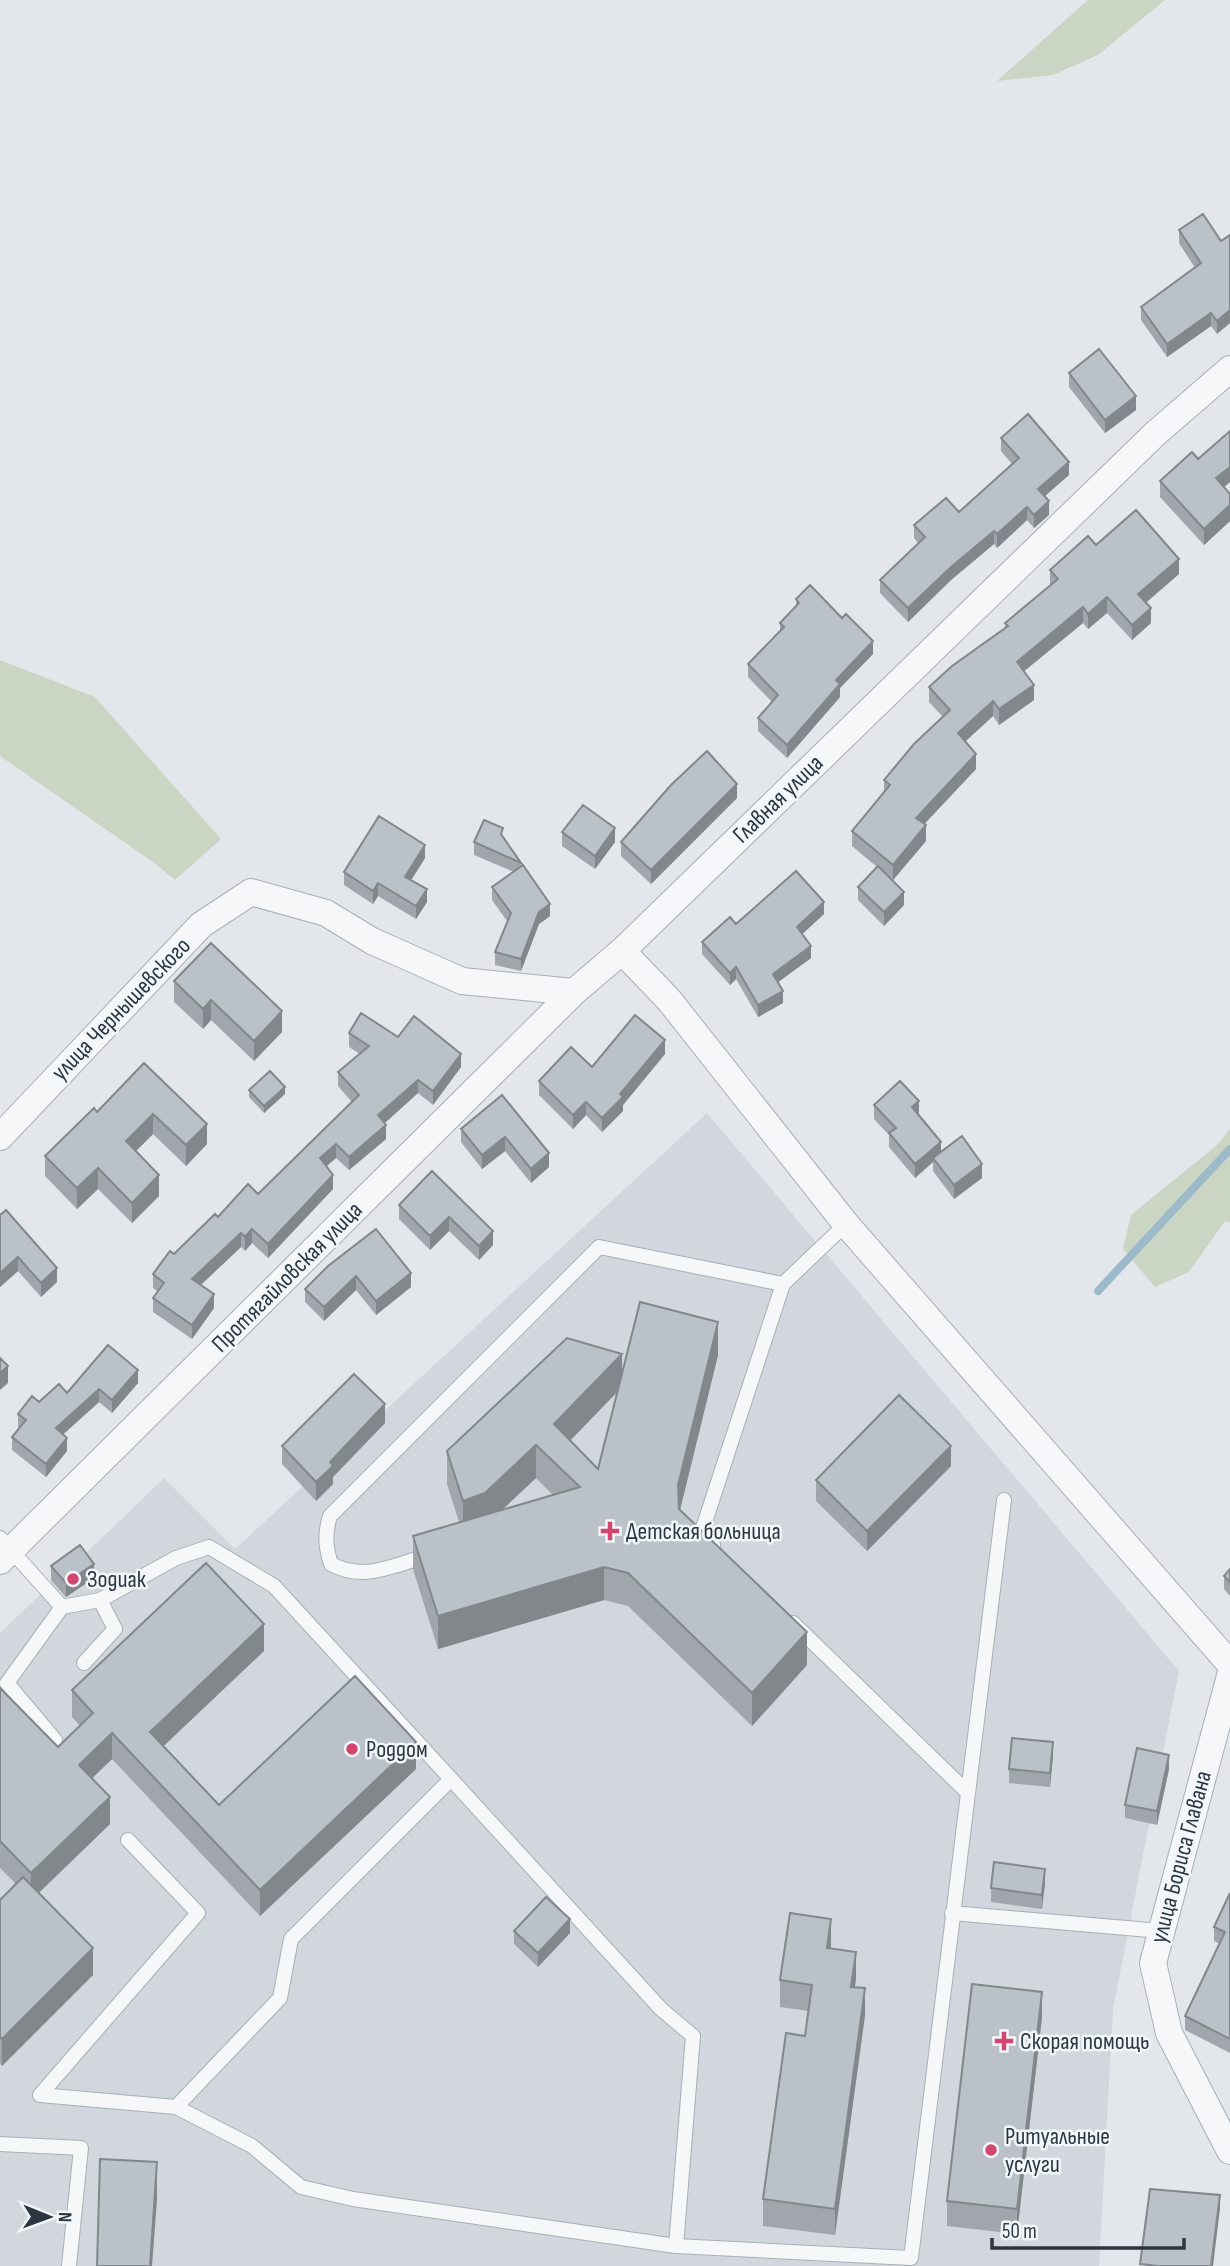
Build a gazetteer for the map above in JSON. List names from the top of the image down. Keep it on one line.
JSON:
{"streets":{"street":["Главная улица","улица Чернышевского","Протягайловская улица","улица Бориса Главана"]},"crossings":[["Главная улица","улица Чернышевского"],["Главная улица","Протягайловская улица"],["улица Чернышевского","Протягайловская улица"]],"places":{"health":["Детская больница","Скорая помощь"],"other":["Зодиак","Роддом","Ритуальные услуги"]},"scale_bar":"50 m","north":"right"}
